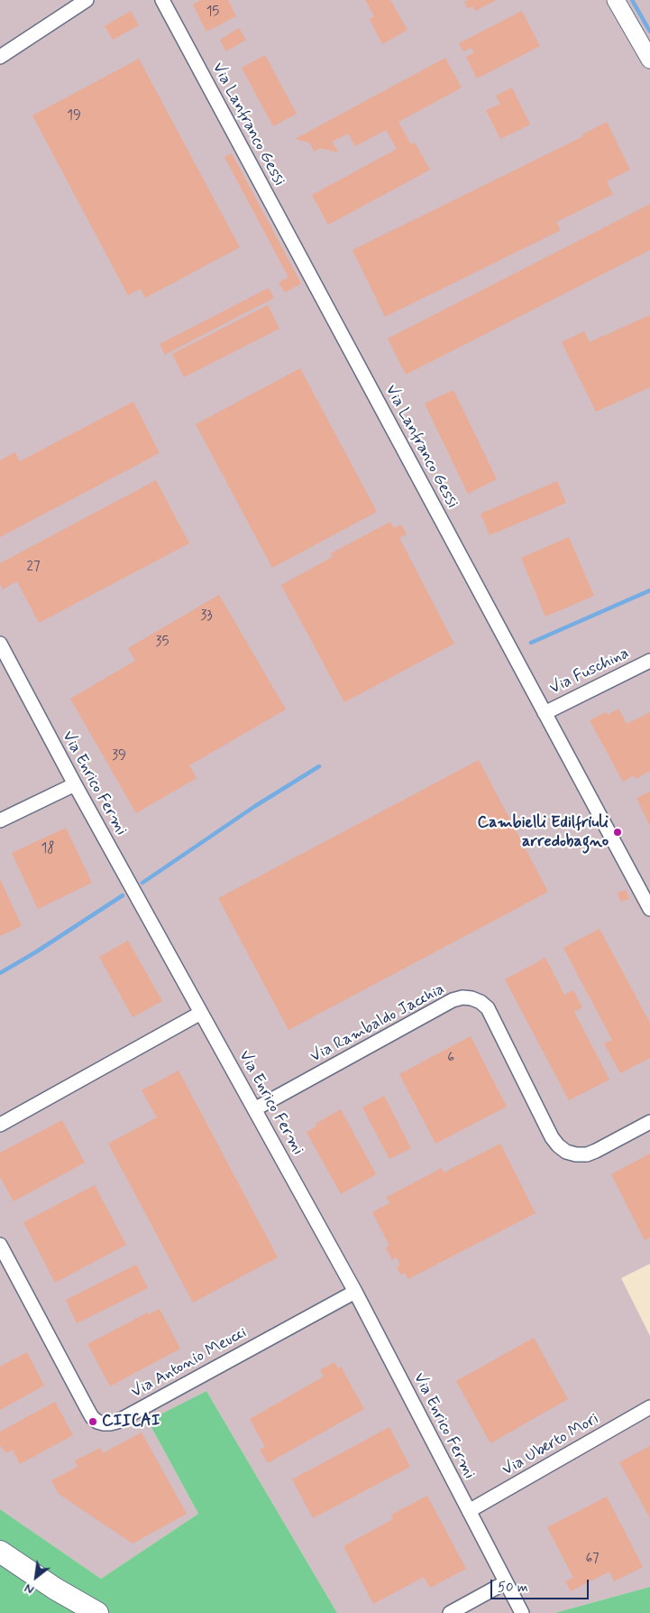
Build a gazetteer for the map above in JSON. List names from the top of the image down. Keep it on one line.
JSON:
{"streets":{"street":["Via Lanfranco Gessi","Via Fuschina","Via Enrico Fermi","Via Rambaldo Jacchia","Via Antonio Meucci","Via Uberto Mori"]},"crossings":[["Via Lanfranco Gessi","Via Fuschina"],["Via Enrico Fermi","Via Rambaldo Jacchia"],["Via Enrico Fermi","Via Antonio Meucci"],["Via Enrico Fermi","Via Uberto Mori"]],"places":["Cambielli Edilfriuli arredobagno","CIICAI"],"house_numbers":["15","19","27","33","35","39","18","6","67"],"scale_bar":"50 m","north":"bottom left"}
